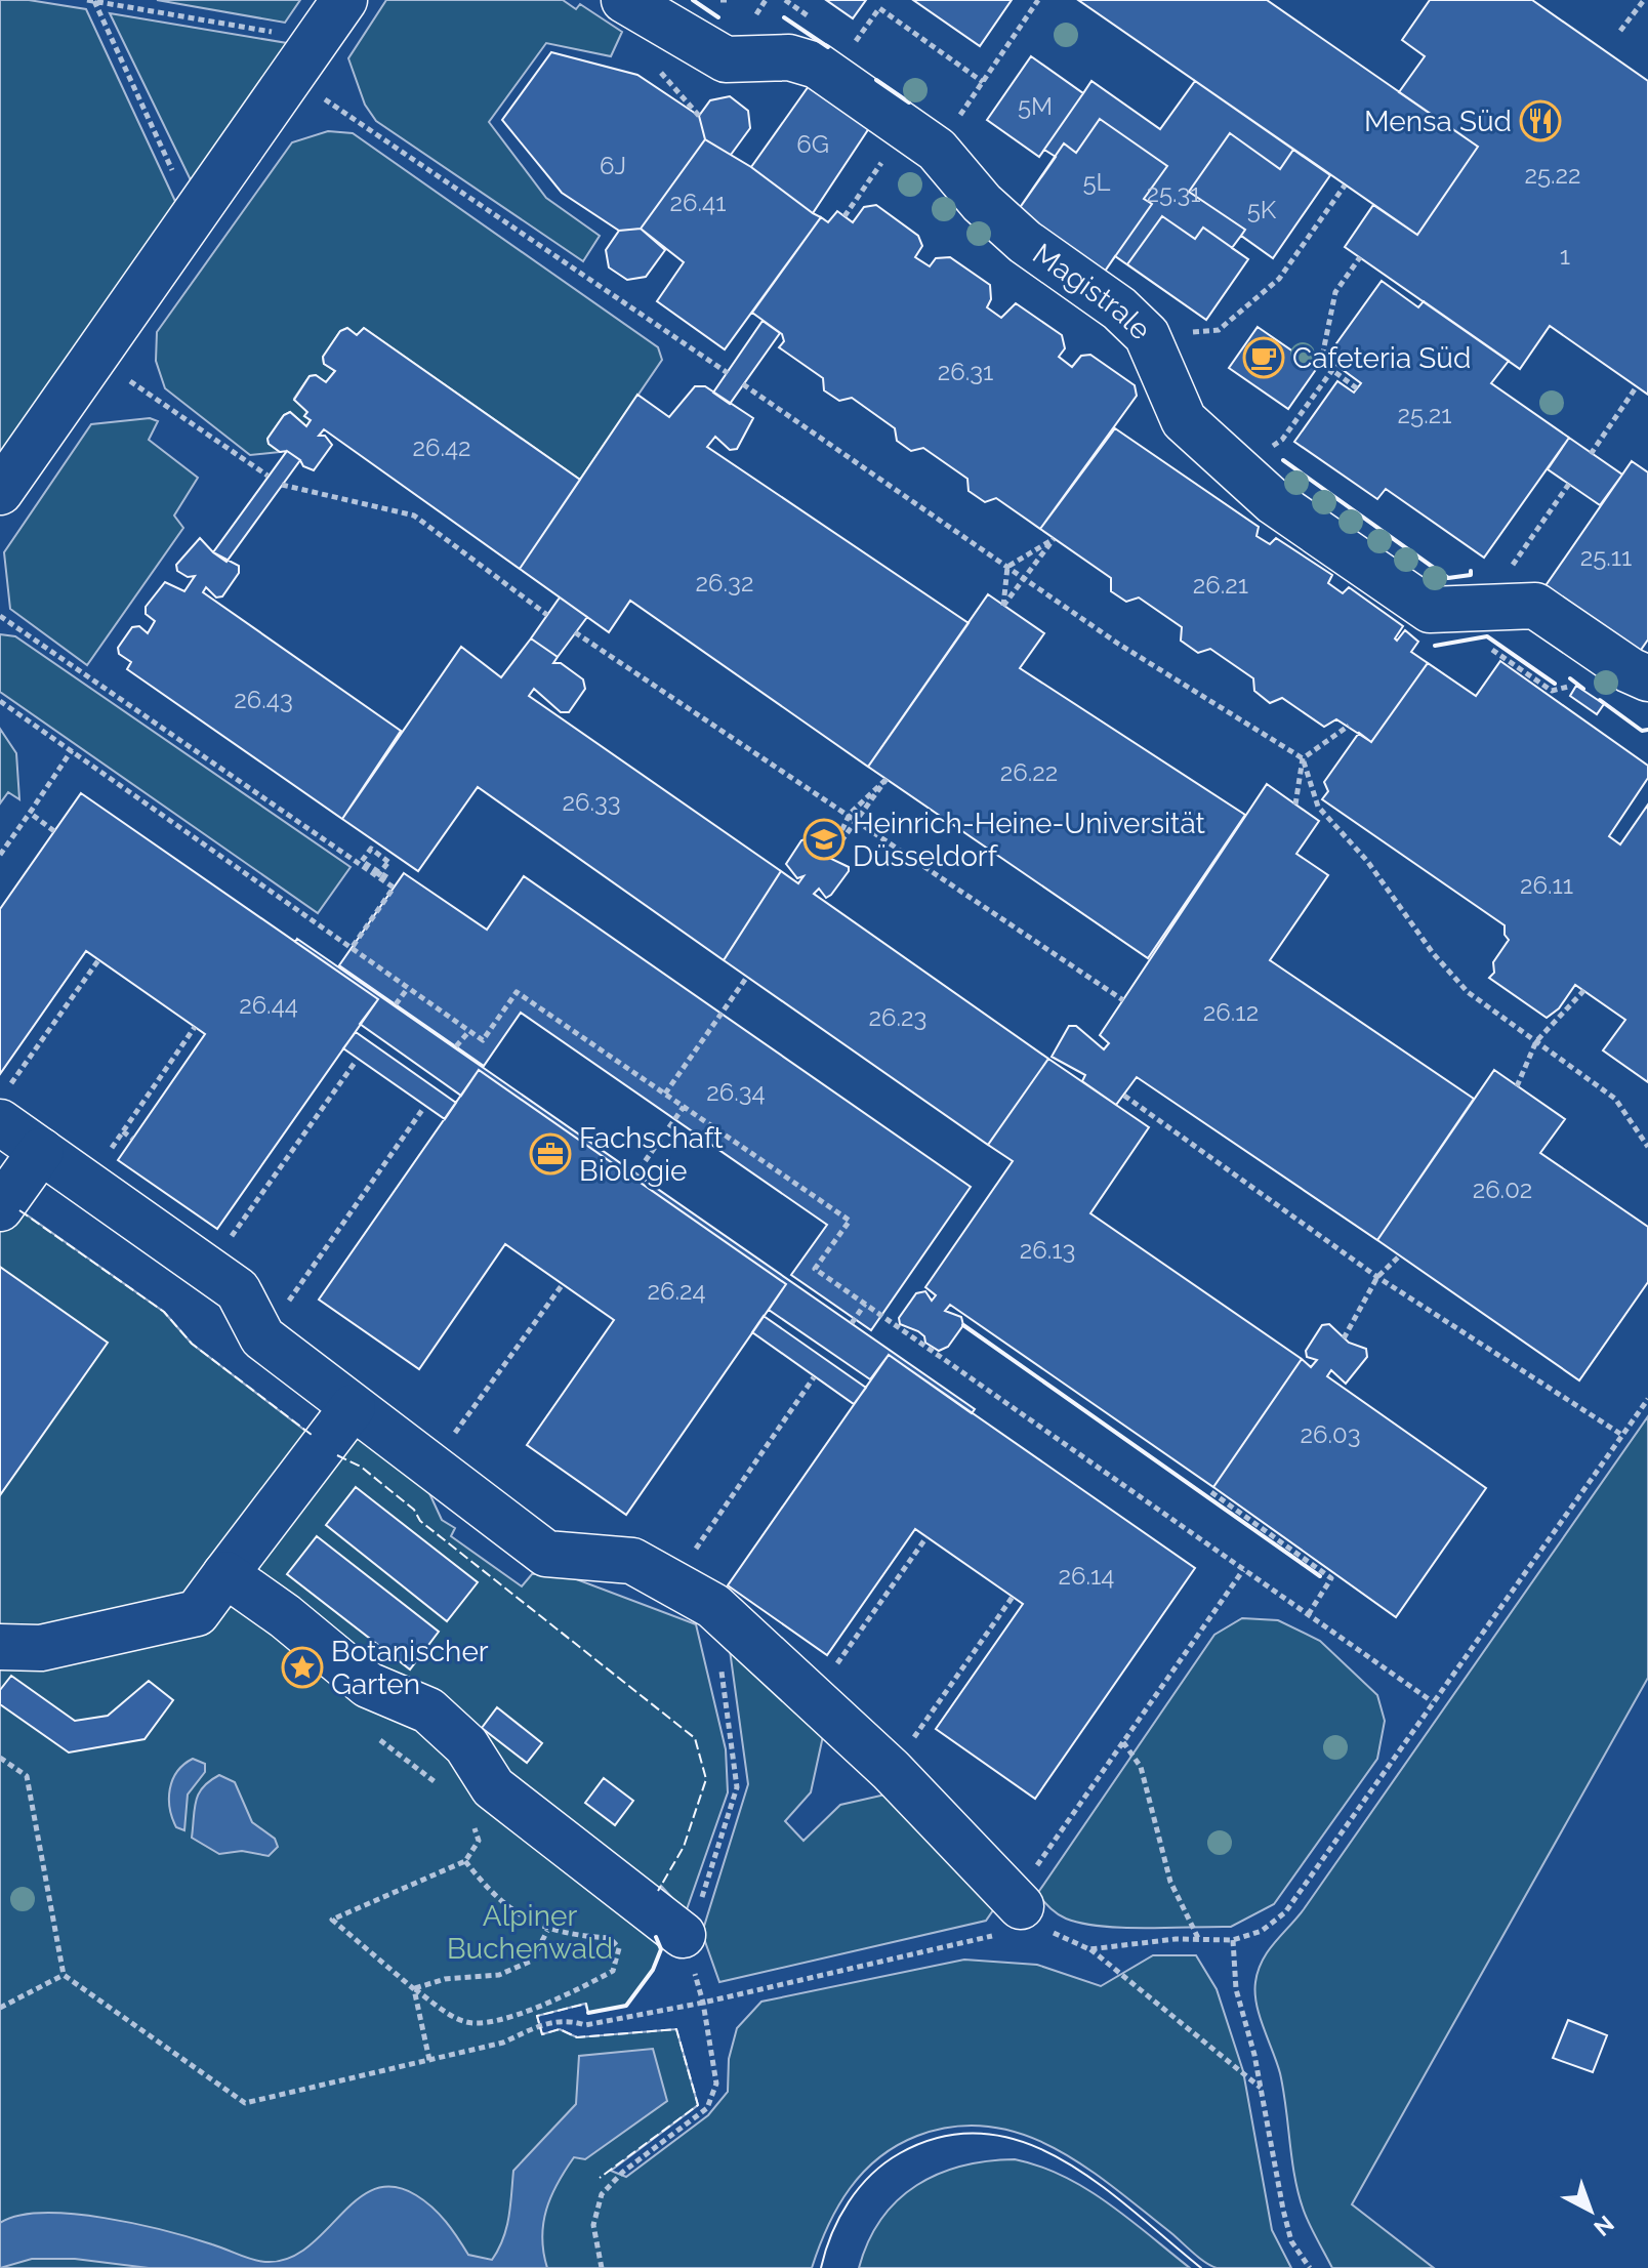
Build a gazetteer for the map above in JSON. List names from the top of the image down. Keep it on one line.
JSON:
{"streets":{"street":["Magistrale"]},"parks":["Alpiner Buchenwald"],"places":{"restaurant":["Mensa Süd"],"cafe":["Cafeteria Süd"],"school or university":["Heinrich-Heine-Universität Düsseldorf"],"office":["Fachschaft Biologie"],"place":["Botanischer Garten"]},"house_numbers":["5M","6G","6J","25.22","5L","25.31","26.41","5K","1","26.31","25.21","26.42","25.11","26.32","26.21","26.43","26.22","26.33","26.11","26.44","26.12","26.23","26.34","26.02","26.13","26.24","26.03","26.14"],"north":"bottom right"}
